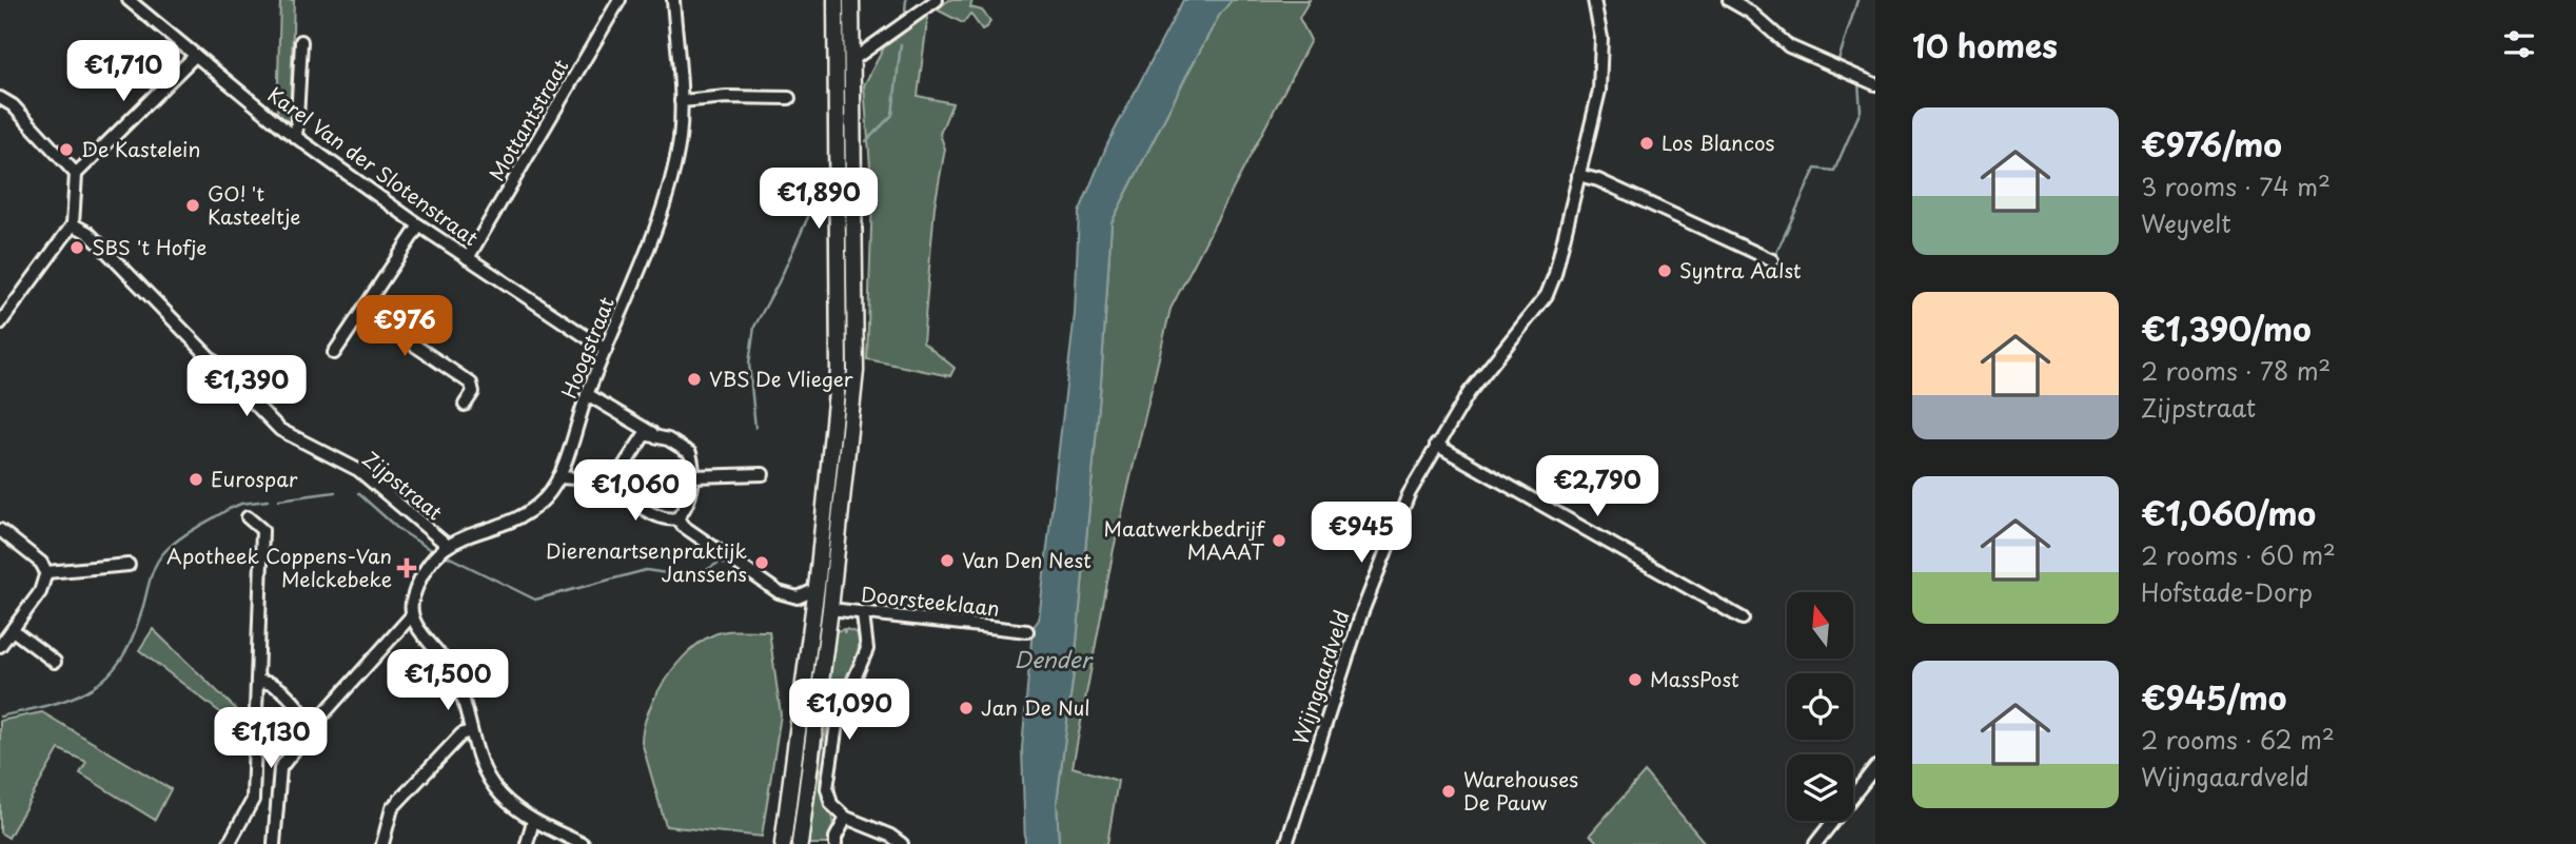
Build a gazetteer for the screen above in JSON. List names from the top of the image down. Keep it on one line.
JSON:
{"streets":{"street":["Mottantstraat","Karel Van der Slotenstraat","Hoogstraat","Zijpstraat","Doorsteeklaan","Wijngaardveld"]},"crossings":[["Mottantstraat","Karel Van der Slotenstraat"],["Karel Van der Slotenstraat","Hoogstraat"],["Hoogstraat","Zijpstraat"]],"water":["Dender"],"places":{"other":["Los Blancos","De Kastelein","GO! 't Kasteeltje","SBS 't Hofje","Syntra Aalst","VBS De Vlieger","Eurospar","Maatwerkbedrijf MAAAT","Van Den Nest","Dierenartsenpraktijk Janssens","MassPost","Jan De Nul","Warehouses De Pauw"],"health":["Apotheek Coppens-Van Melckebeke"]},"north":"top","page":{"heading":"10 homes","price":["€1,710","€1,890","€976","€1,390","€2,790","€1,060","€945","€1,500","€1,090","€1,130"],"list":[{"name":"€976/mo","note":"3 rooms · 74 m² · Weyvelt"},{"name":"€1,390/mo","note":"2 rooms · 78 m² · Zijpstraat"},{"name":"€1,060/mo","note":"2 rooms · 60 m² · Hofstade-Dorp"},{"name":"€945/mo","note":"2 rooms · 62 m² · Wijngaardveld"}]}}
